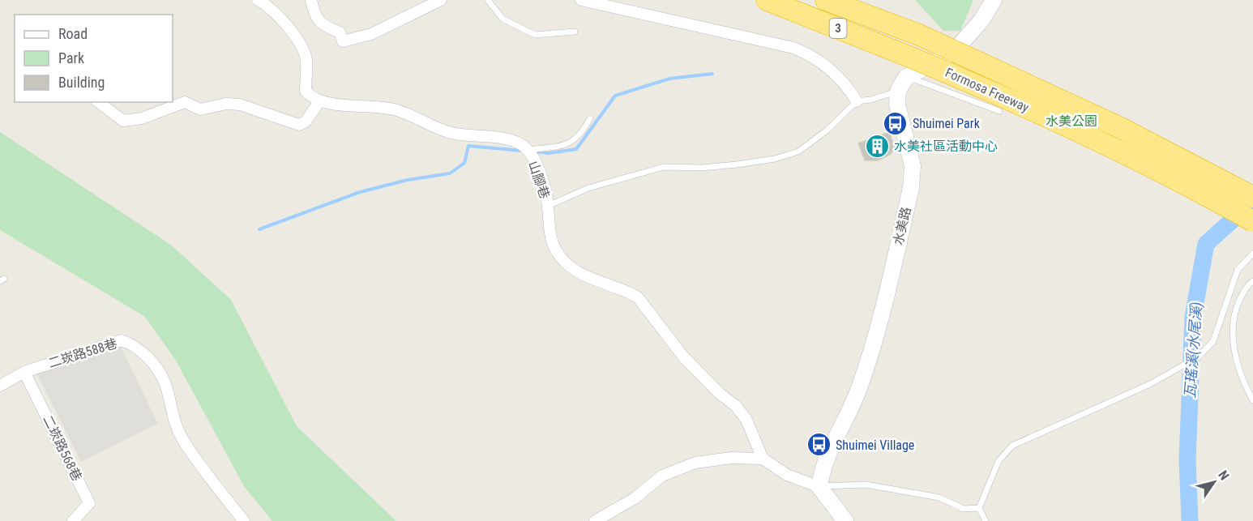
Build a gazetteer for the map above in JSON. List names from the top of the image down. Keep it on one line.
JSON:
{"streets":{"highway":["3","Formosa Freeway"],"street":["山腳巷","水美路","二崁路588巷","二崁路568巷"]},"crossings":[["二崁路588巷","二崁路568巷"]],"water":["瓦瑤溪(水尾溪)"],"parks":["水美公園"],"places":{"bus stop":["Shuimei Park","Shuimei Village"],"building":["水美社區活動中心"]},"legend":["Road","Park","Building"],"north":"top right"}
